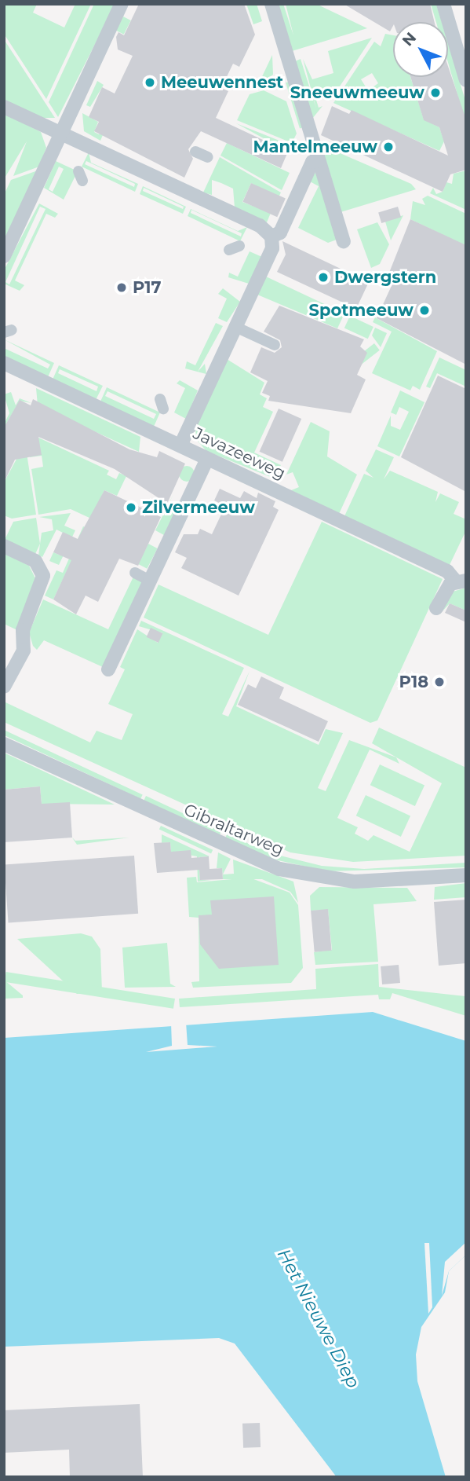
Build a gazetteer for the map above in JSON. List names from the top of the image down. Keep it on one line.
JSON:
{"streets":{"street":["Javazeeweg","Gibraltarweg"]},"water":["Het Nieuwe Diep"],"places":["Meeuwennest","Sneeuwmeeuw","Mantelmeeuw","Dwergstern","P17","Spotmeeuw","Zilvermeeuw","P18"],"north":"top left"}
